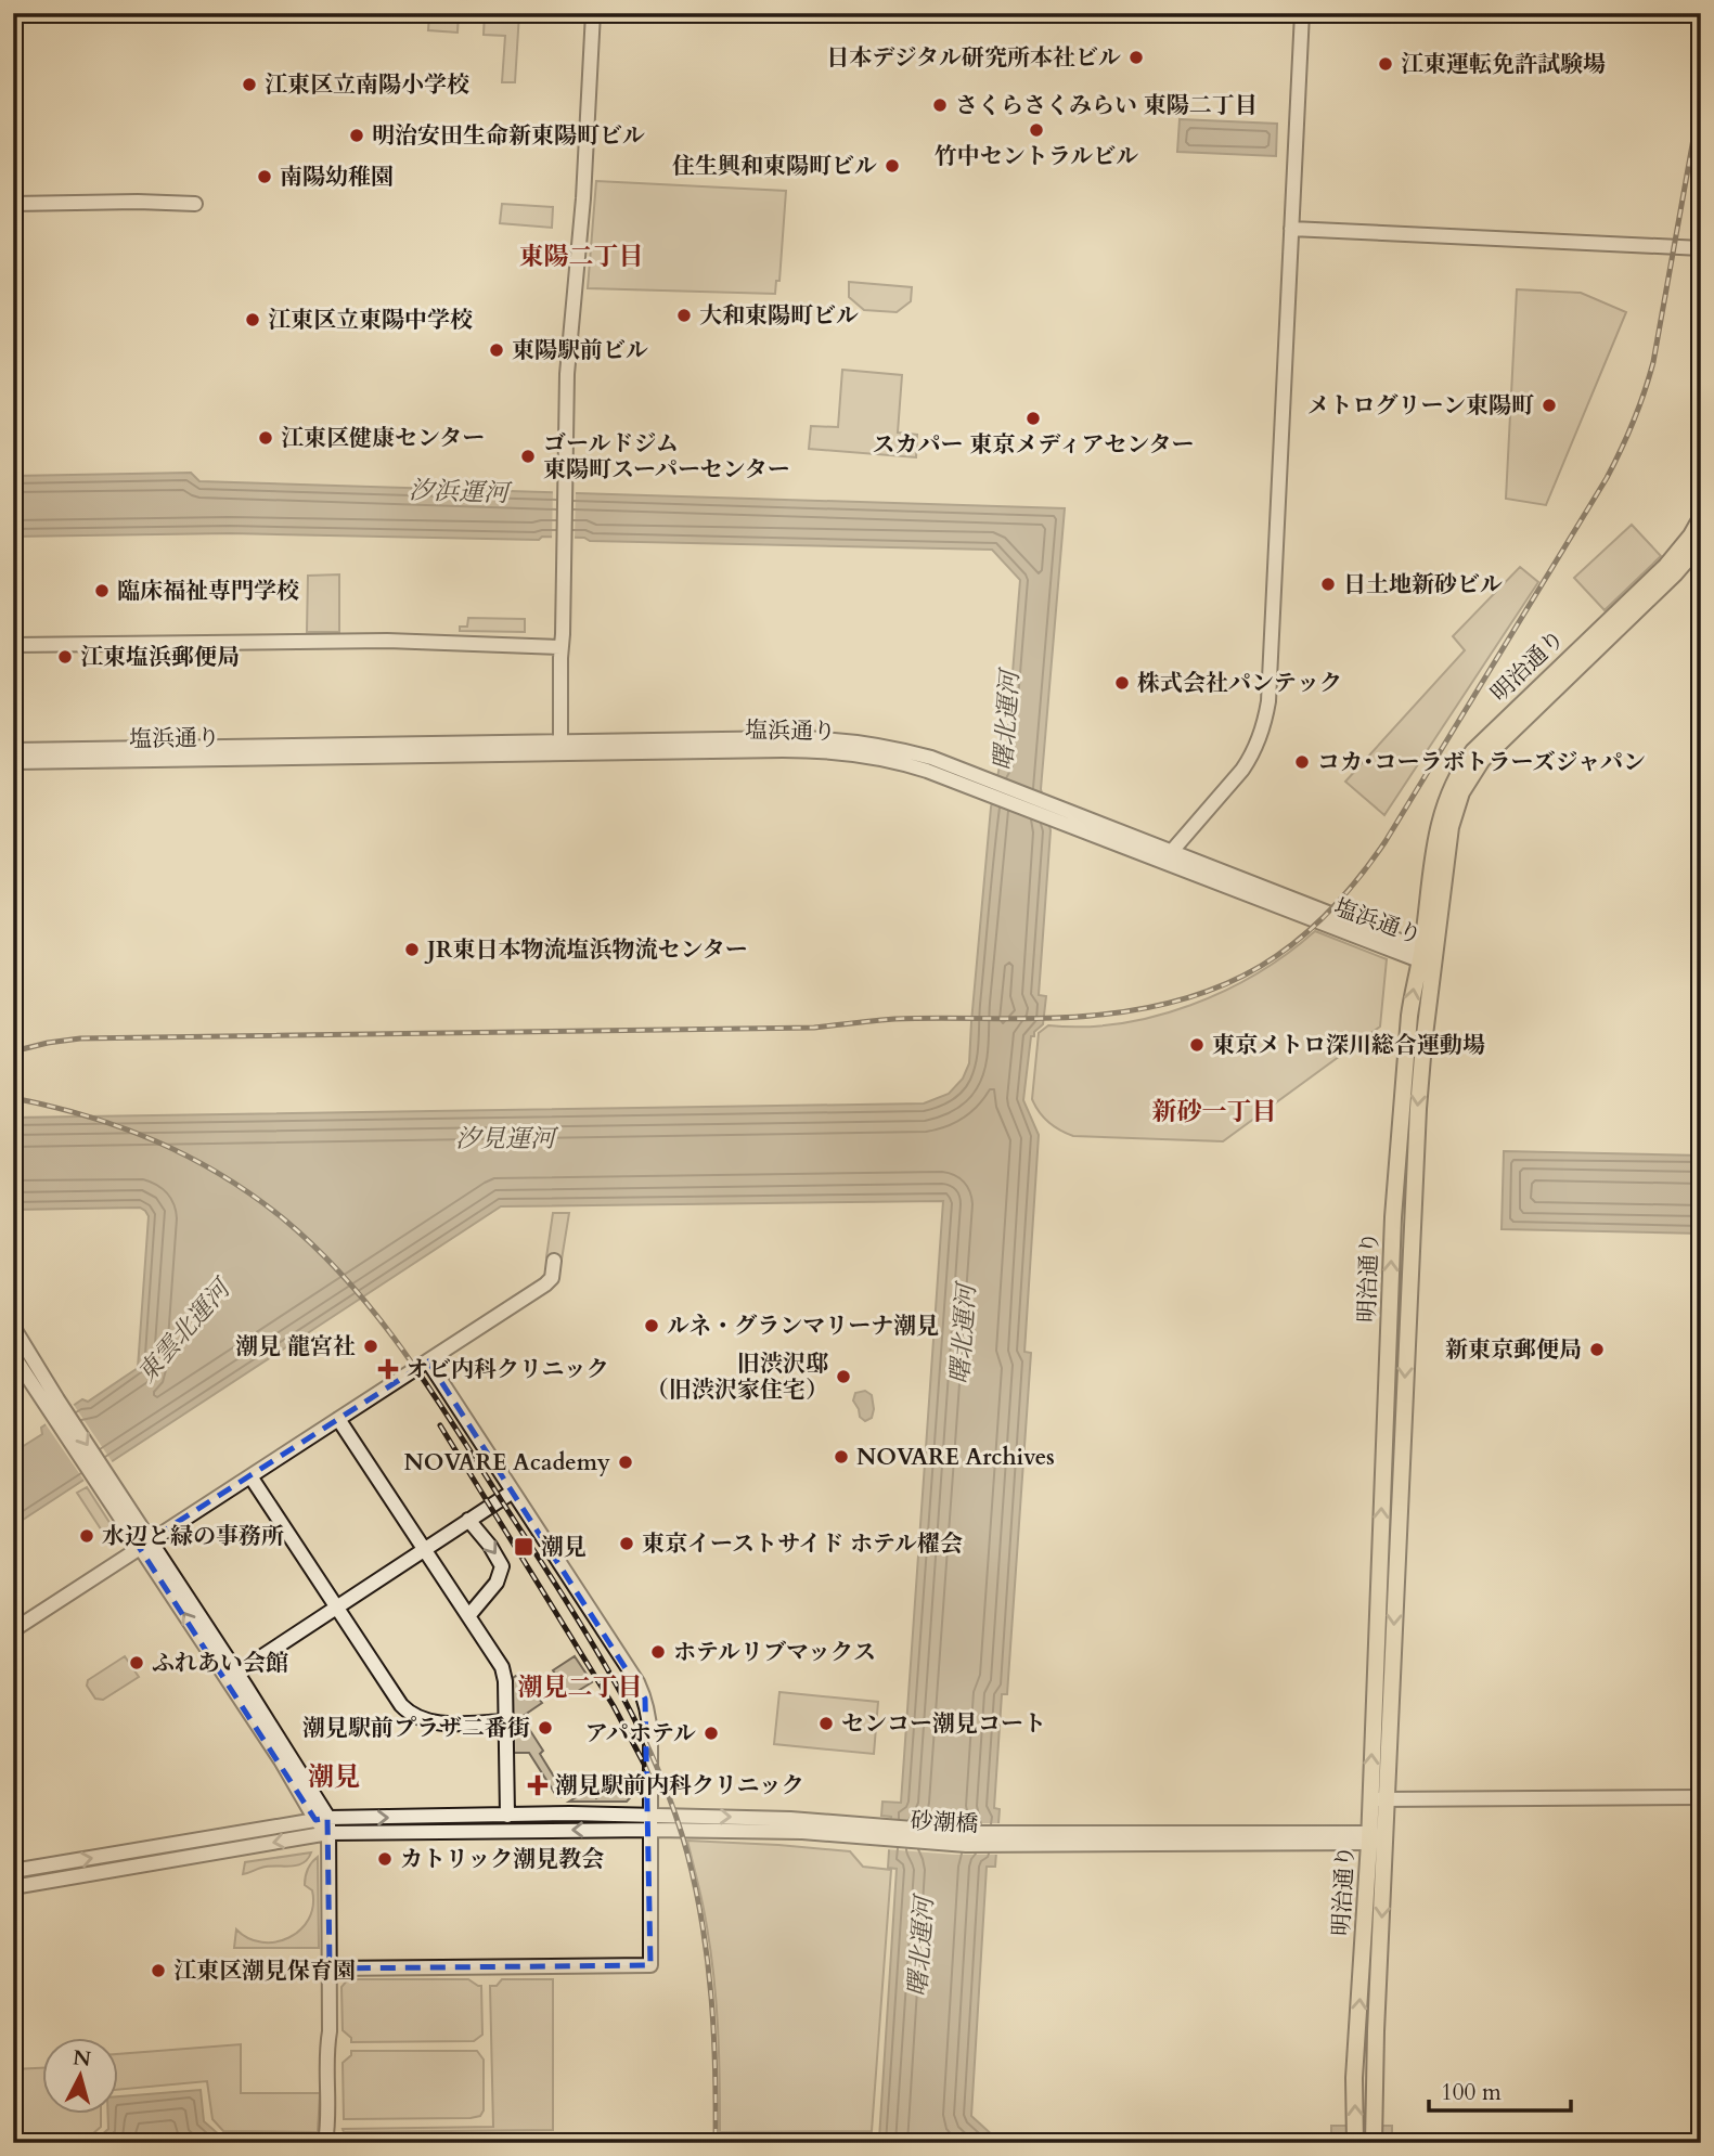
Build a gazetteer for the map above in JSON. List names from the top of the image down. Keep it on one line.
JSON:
{"streets":{"main road":["明治通り"],"street":["塩浜通り","砂潮橋"]},"crossings":[["明治通り","塩浜通り"],["明治通り","砂潮橋"]],"districts":["東陽二丁目","新砂一丁目","潮見二丁目","潮見"],"water":["汐浜運河","曙北運河","汐見運河","東雲北運河"],"places":{"other":["日本デジタル研究所本社ビル","江東運転免許試験場","江東区立南陽小学校","さくらさくみらい 東陽二丁目","竹中セントラルビル","明治安田生命新東陽町ビル","住生興和東陽町ビル","南陽幼稚園","大和東陽町ビル","江東区立東陽中学校","東陽駅前ビル","メトログリーン東陽町","スカパー 東京メディアセンター","江東区健康センター","ゴールドジム 東陽町スーパーセンター","日土地新砂ビル","臨床福祉専門学校","江東塩浜郵便局","株式会社パンテック","コカ･コーラボトラーズジャパン","JR東日本物流塩浜物流センター","東京メトロ深川総合運動場","ルネ・グランマリーナ潮見","潮見 龍宮社","新東京郵便局","旧渋沢邸 （旧渋沢家住宅）","NOVARE Archives","NOVARE Academy","水辺と緑の事務所","東京イーストサイド ホテル櫂会","ホテルリブマックス","ふれあい会館","センコー潮見コート","潮見駅前プラザ二番街","アパホテル","カトリック潮見教会","江東区潮見保育園"],"health":["オビ内科クリニック","潮見駅前内科クリニック"],"transit":["潮見"]},"scale_bar":"100 m","north":"top"}
